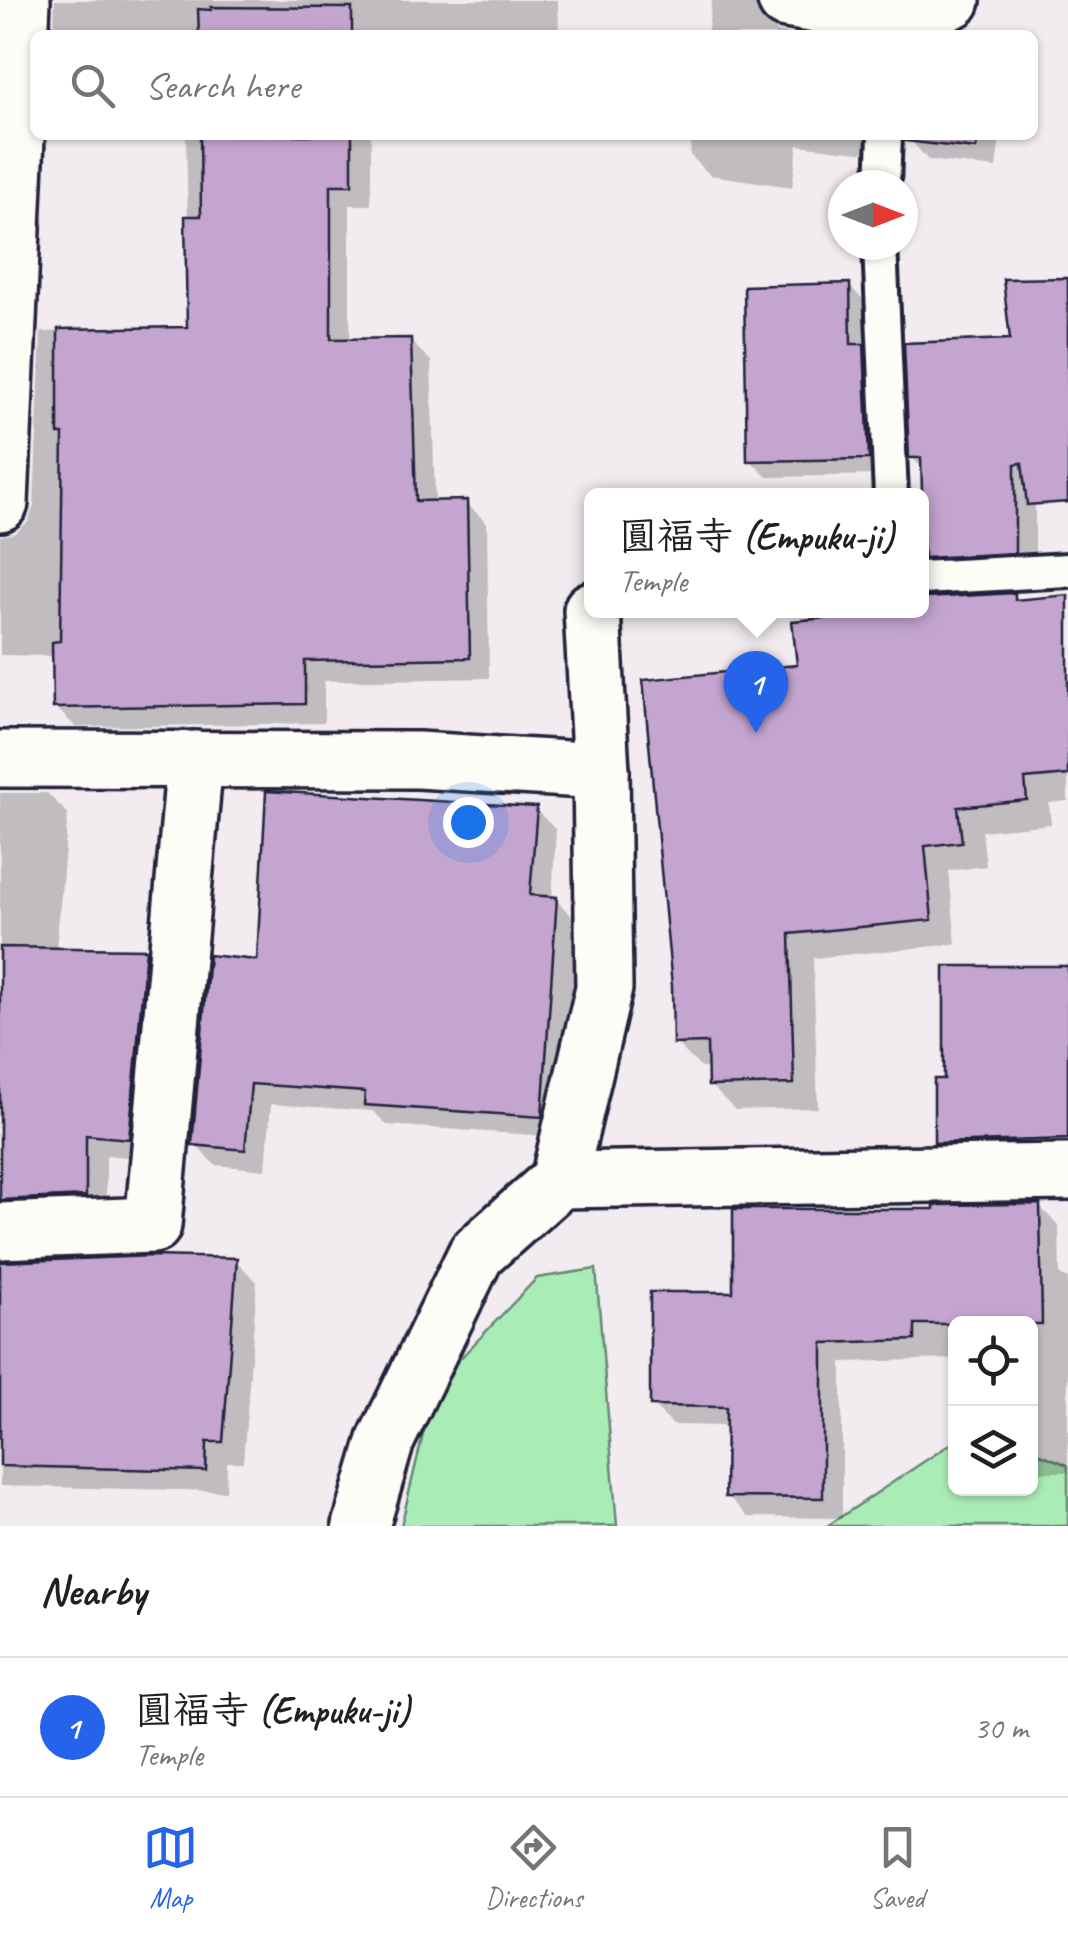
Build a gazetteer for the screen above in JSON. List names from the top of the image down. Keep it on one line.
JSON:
{"north":"right","page":{"search":"Search here","popup":["圓福寺 (Empuku-ji)","Temple"],"pins":"1","heading":"Nearby","list":[{"mark":"1","name":"圓福寺 (Empuku-ji)","note":"Temple","value":"30 m"}],"nav":["Map","Directions","Saved"]}}
